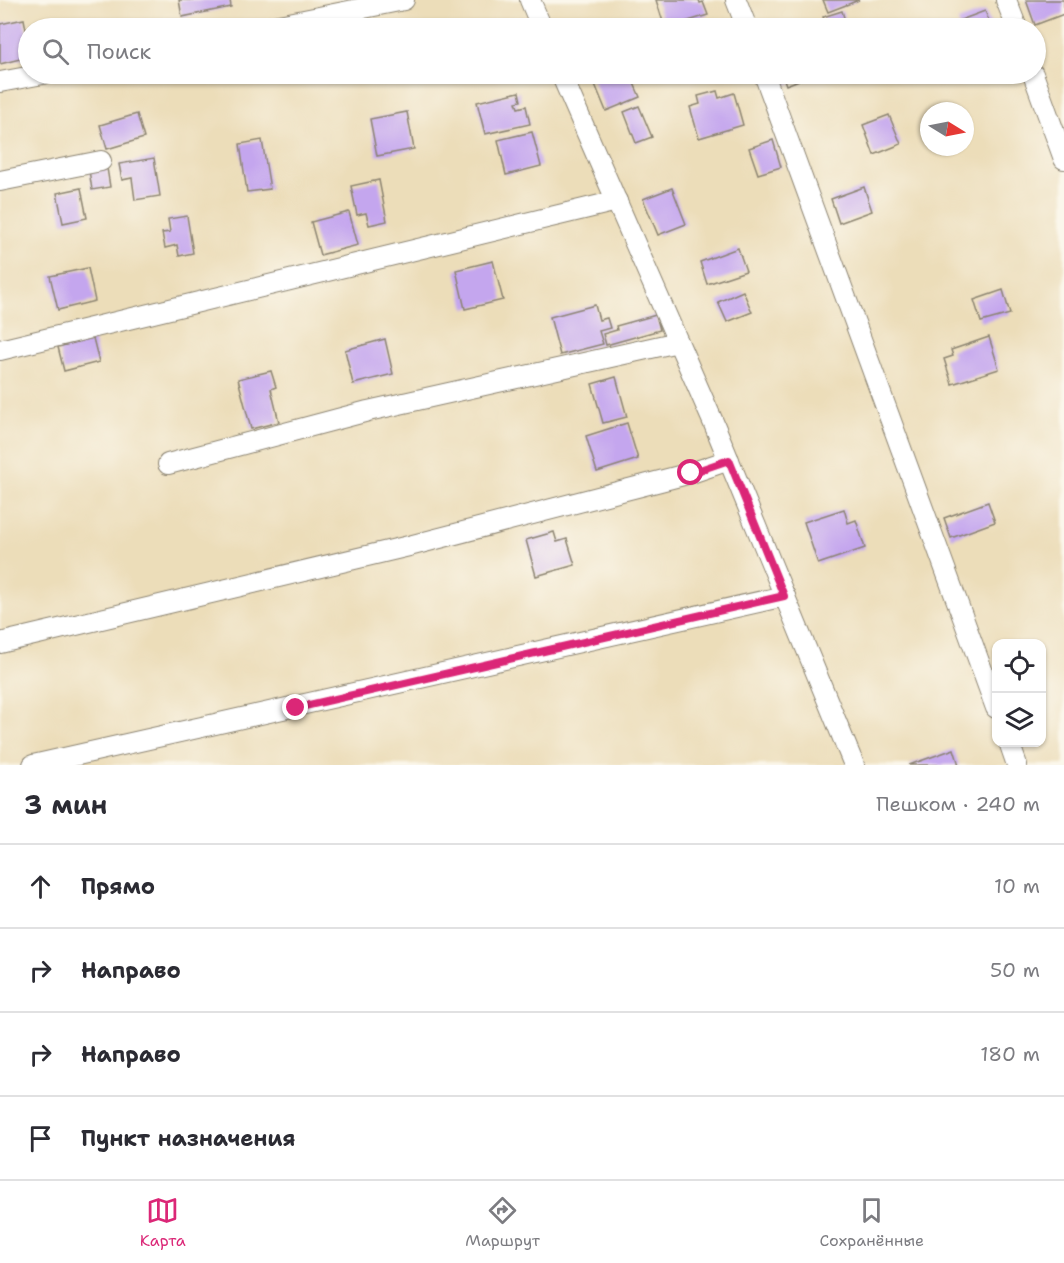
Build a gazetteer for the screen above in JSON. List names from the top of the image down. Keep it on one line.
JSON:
{"north":"right","page":{"search":"Поиск","heading":["3 мин","Пешком · 240 m"],"list":[["Прямо","10 m"],["Направо","50 m"],["Направо","180 m"],"Пункт назначения"],"nav":["Карта","Маршрут","Сохранённые"]}}
